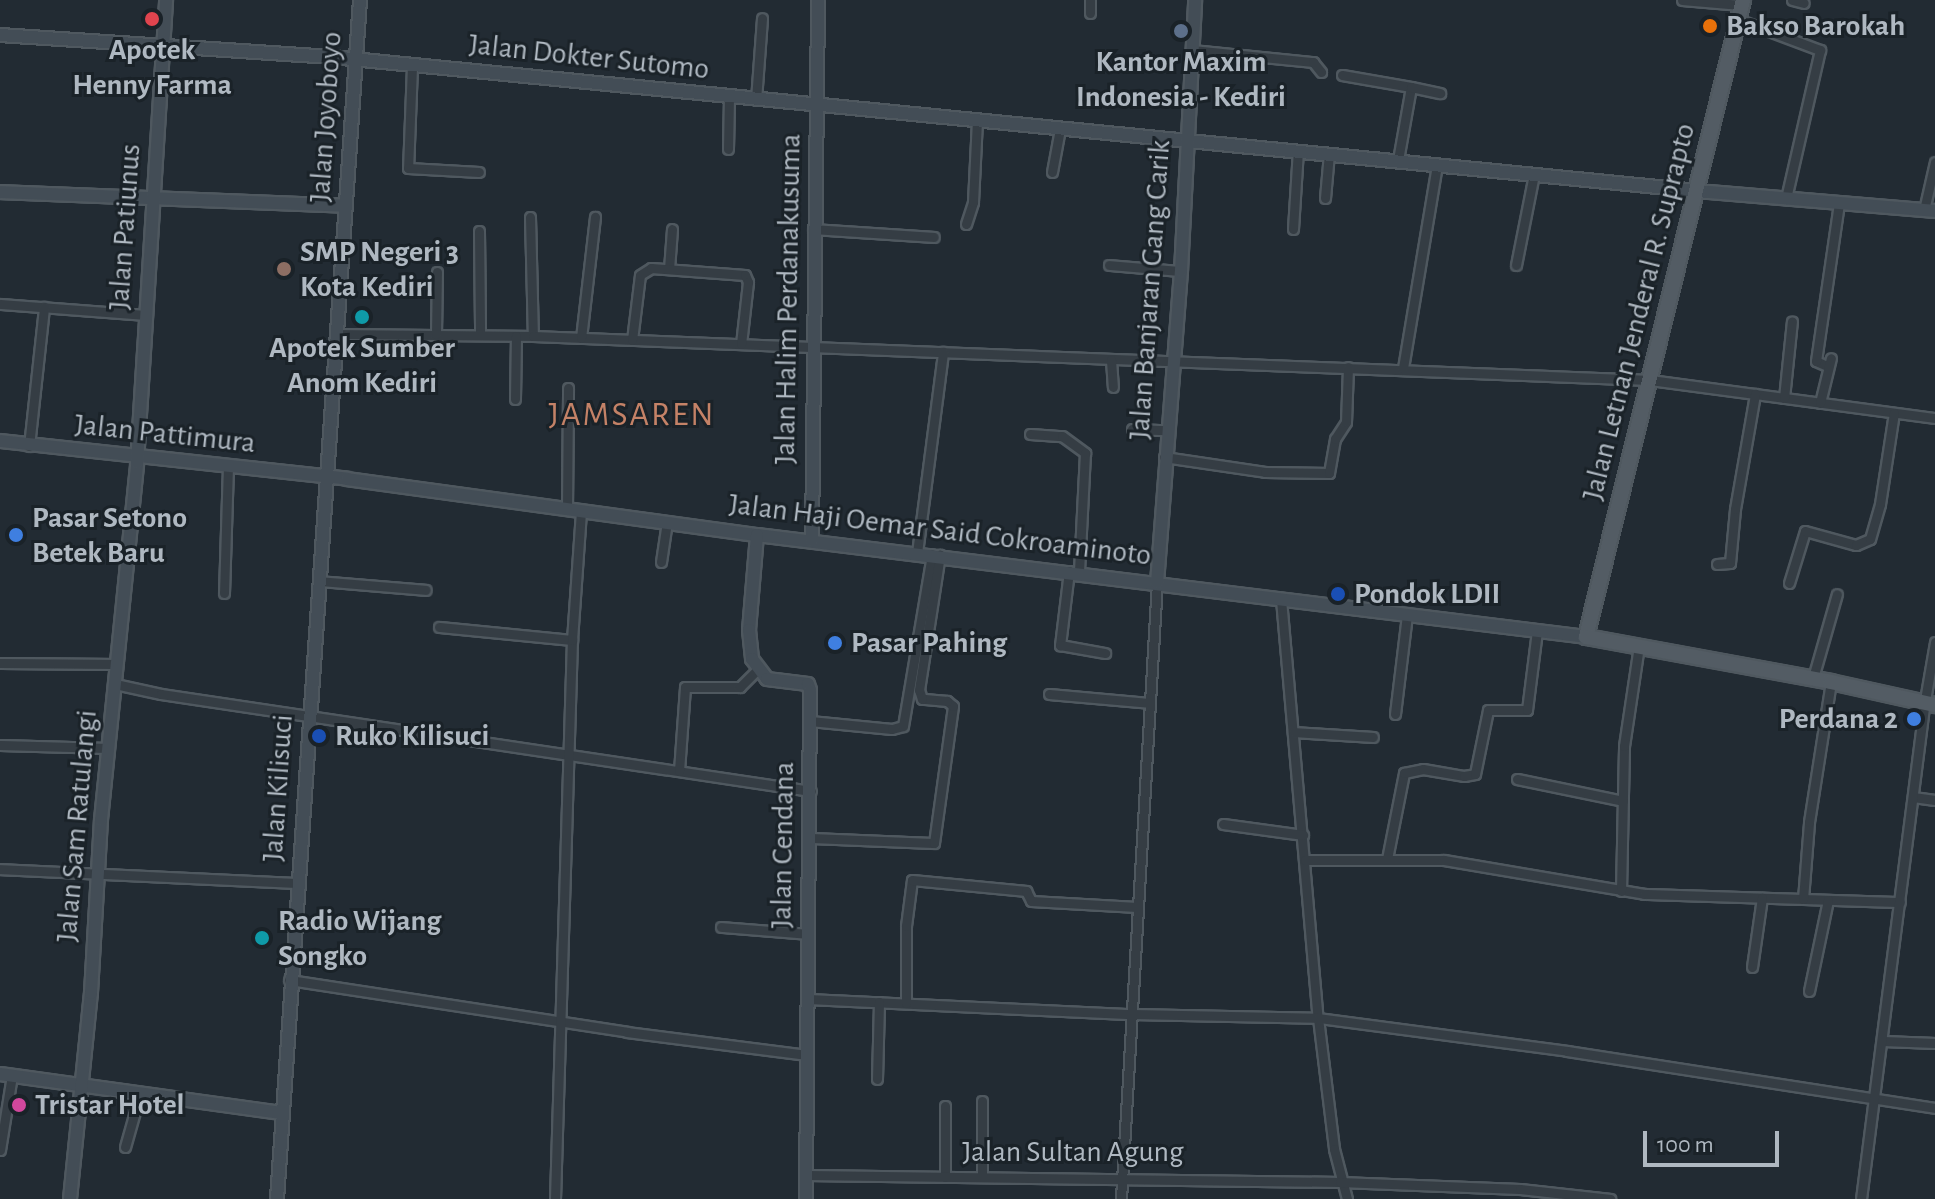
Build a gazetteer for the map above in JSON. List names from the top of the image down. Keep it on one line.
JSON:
{"streets":{"main road":["Jalan Letnan Jenderal R. Suprapto"],"street":["Jalan Dokter Sutomo","Jalan Joyoboyo","Jalan Patiunus","Jalan Banjaran Gang Carik","Jalan Halim Perdanakusuma","Jalan Pattimura","Jalan Haji Oemar Said Cokroaminoto","Jalan Kilisuci","Jalan Sam Ratulangi","Jalan Cendana","Jalan Sultan Agung"]},"crossings":[["Jalan Dokter Sutomo","Jalan Joyoboyo"],["Jalan Dokter Sutomo","Jalan Patiunus"],["Jalan Dokter Sutomo","Jalan Banjaran Gang Carik"],["Jalan Dokter Sutomo","Jalan Halim Perdanakusuma"],["Jalan Dokter Sutomo","Jalan Letnan Jenderal R. Suprapto"],["Jalan Joyoboyo","Jalan Pattimura"],["Jalan Joyoboyo","Jalan Haji Oemar Said Cokroaminoto"],["Jalan Joyoboyo","Jalan Kilisuci"],["Jalan Patiunus","Jalan Pattimura"],["Jalan Patiunus","Jalan Sam Ratulangi"],["Jalan Banjaran Gang Carik","Jalan Haji Oemar Said Cokroaminoto"],["Jalan Halim Perdanakusuma","Jalan Haji Oemar Said Cokroaminoto"],["Jalan Letnan Jenderal R. Suprapto","Jalan Haji Oemar Said Cokroaminoto"],["Jalan Pattimura","Jalan Haji Oemar Said Cokroaminoto"],["Jalan Pattimura","Jalan Kilisuci"],["Jalan Pattimura","Jalan Sam Ratulangi"],["Jalan Haji Oemar Said Cokroaminoto","Jalan Kilisuci"],["Jalan Cendana","Jalan Sultan Agung"]],"districts":["JAMSAREN"],"places":["Apotek Henny Farma","Bakso Barokah","Kantor Maxim Indonesia - Kediri","SMP Negeri 3 Kota Kediri","Apotek Sumber Anom Kediri","Pasar Setono Betek Baru","Pondok LDII","Pasar Pahing","Perdana 2","Ruko Kilisuci","Radio Wijang Songko","Tristar Hotel"],"scale_bar":"100 m"}
